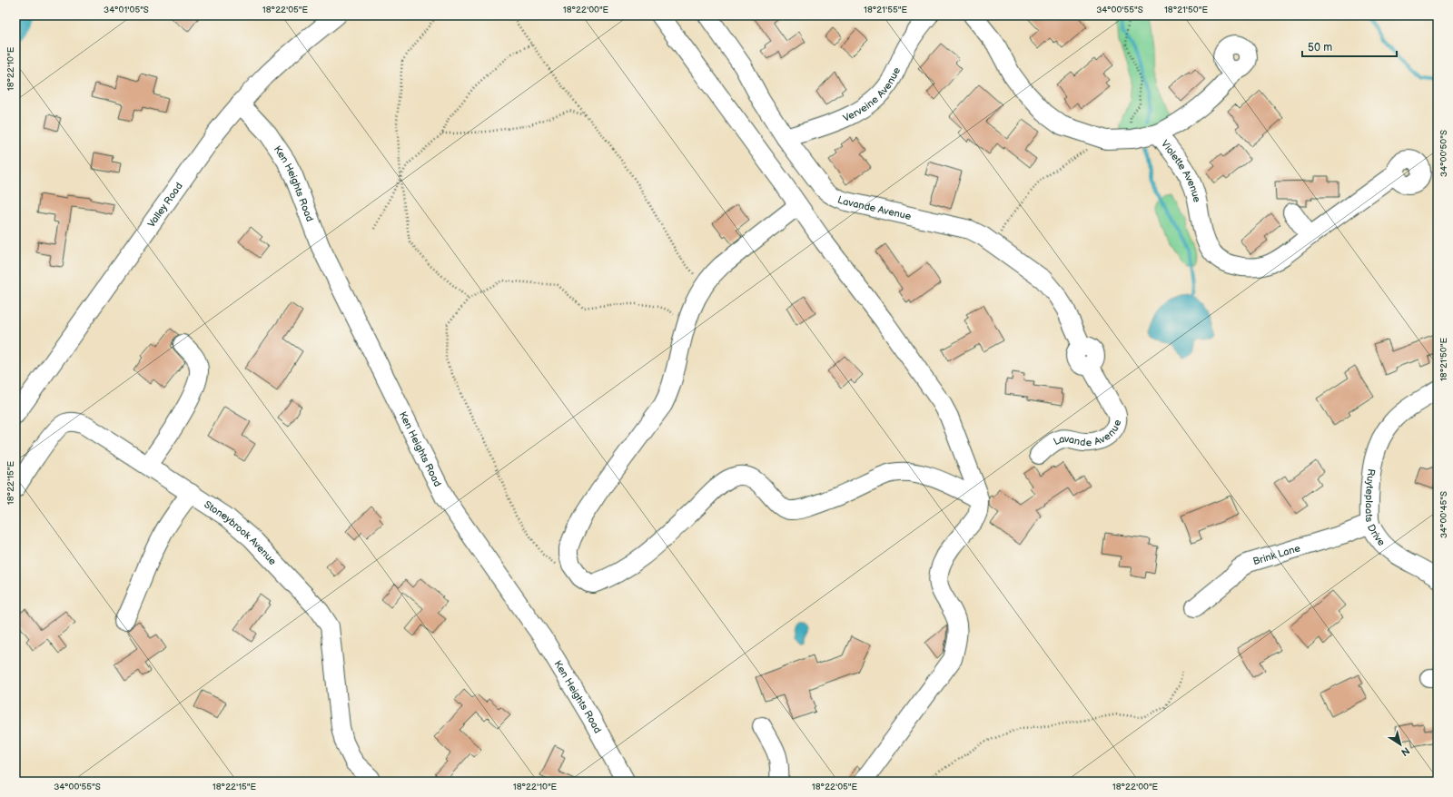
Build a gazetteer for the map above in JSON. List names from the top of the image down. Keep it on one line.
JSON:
{"streets":{"street":["Verveine Avenue","Violette Avenue","Ken Heights Road","Valley Road","Lavande Avenue","Ruyteplaats Drive","Stoneybrook Avenue","Brink Lane"]},"crossings":[["Verveine Avenue","Lavande Avenue"],["Ken Heights Road","Valley Road"],["Ruyteplaats Drive","Brink Lane"]],"scale_bar":"50 m","north":"bottom right","coordinates":["34°01'05\"S","18°22'05\"E","18°22'00\"E","18°21'55\"E","34°00'55\"S","18°21'50\"E","18°22'10\"E","34°00'50\"S","18°22'15\"E","34°00'45\"S"]}
